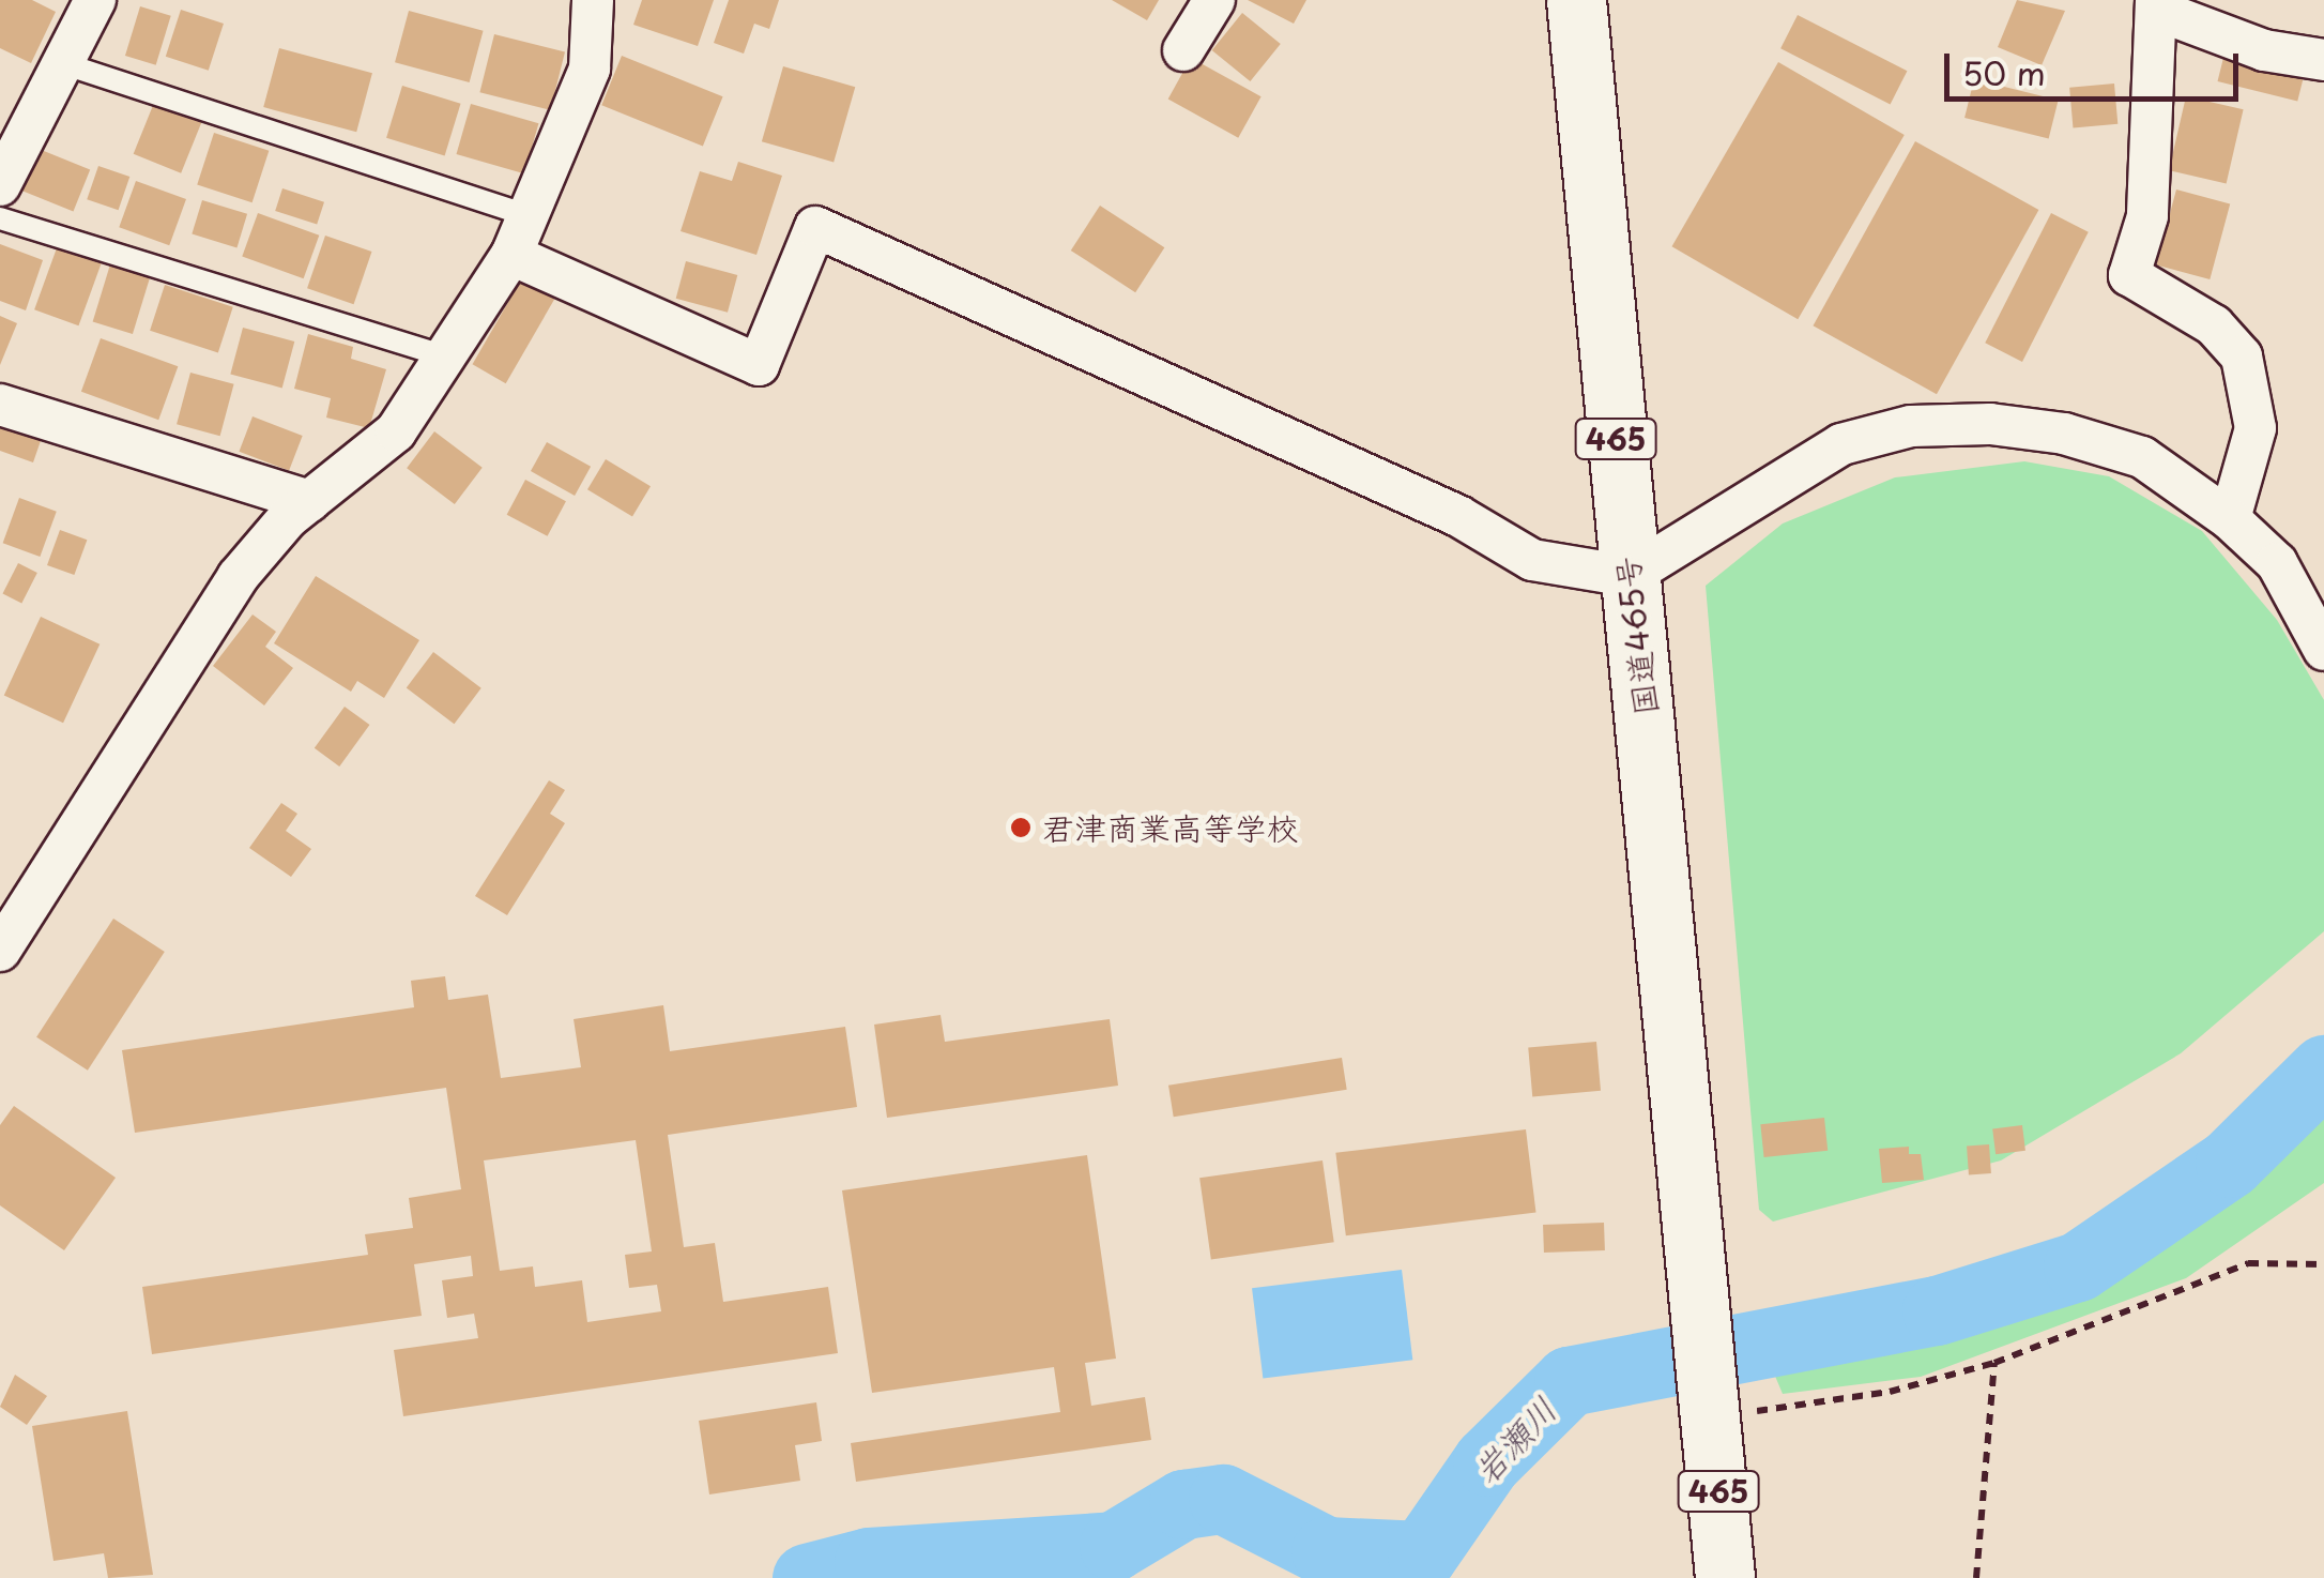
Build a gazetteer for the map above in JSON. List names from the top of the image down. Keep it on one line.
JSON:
{"streets":{"highway":["465","国道465号"]},"crossings":[["465","国道465号"]],"water":["岩瀬川"],"places":["君津商業高等学校"],"scale_bar":"50 m"}
